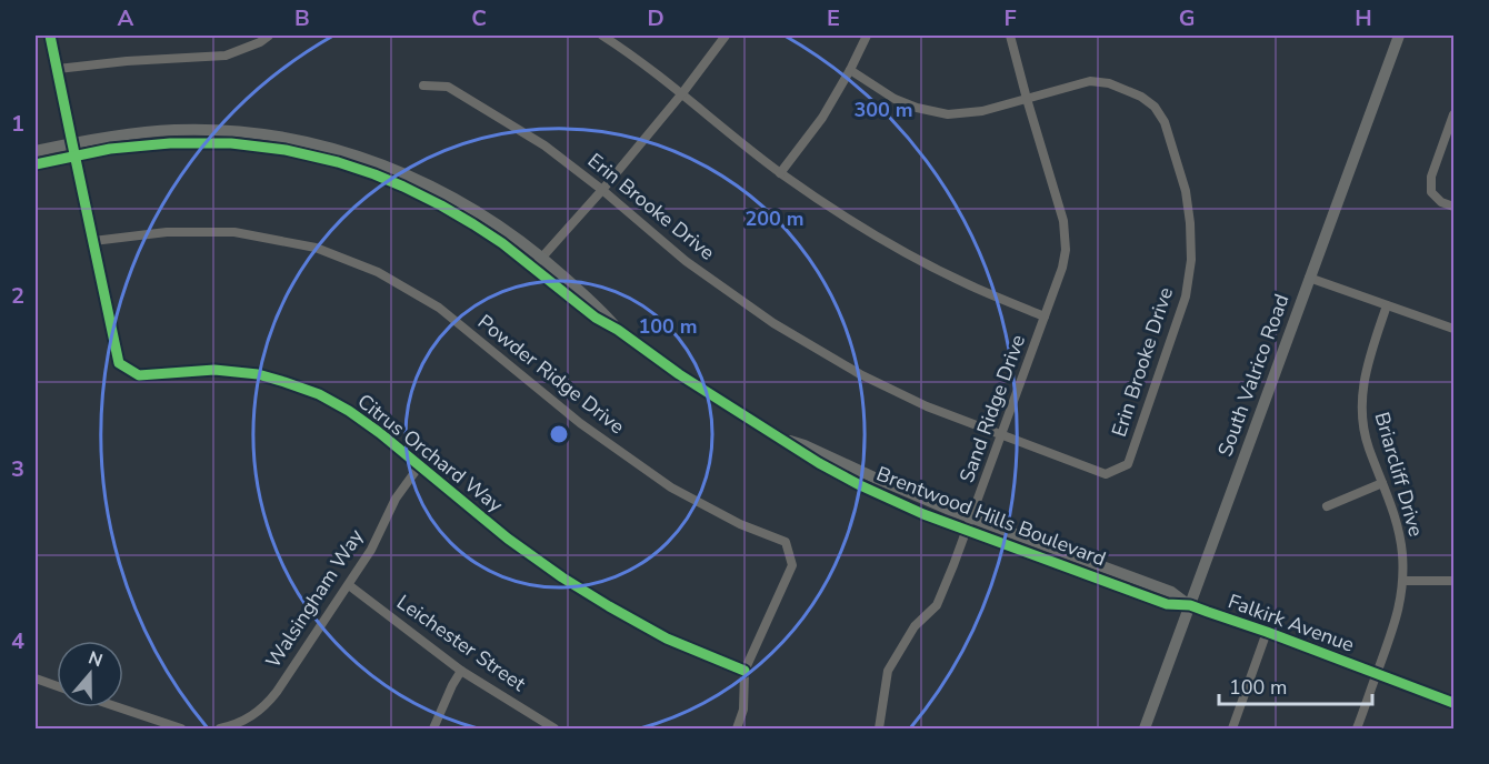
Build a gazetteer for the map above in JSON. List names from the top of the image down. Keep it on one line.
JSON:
{"streets":{"street":["Erin Brooke Drive","Powder Ridge Drive","South Valrico Road","Sand Ridge Drive","Citrus Orchard Way","Briarcliff Drive","Brentwood Hills Boulevard","Walsingham Way","Falkirk Avenue","Leichester Street"]},"crossings":[["Erin Brooke Drive","Sand Ridge Drive"],["Powder Ridge Drive","Citrus Orchard Way"],["South Valrico Road","Brentwood Hills Boulevard"],["South Valrico Road","Falkirk Avenue"],["Sand Ridge Drive","Brentwood Hills Boulevard"],["Citrus Orchard Way","Brentwood Hills Boulevard"],["Citrus Orchard Way","Walsingham Way"],["Briarcliff Drive","Falkirk Avenue"],["Brentwood Hills Boulevard","Falkirk Avenue"],["Walsingham Way","Leichester Street"]],"scale_bar":"100 m","north":"top","grid":{"columns":["A","B","C","D","E","F","G","H"],"rows":["1","2","3","4"]},"rings":["300 m","200 m","100 m"]}
